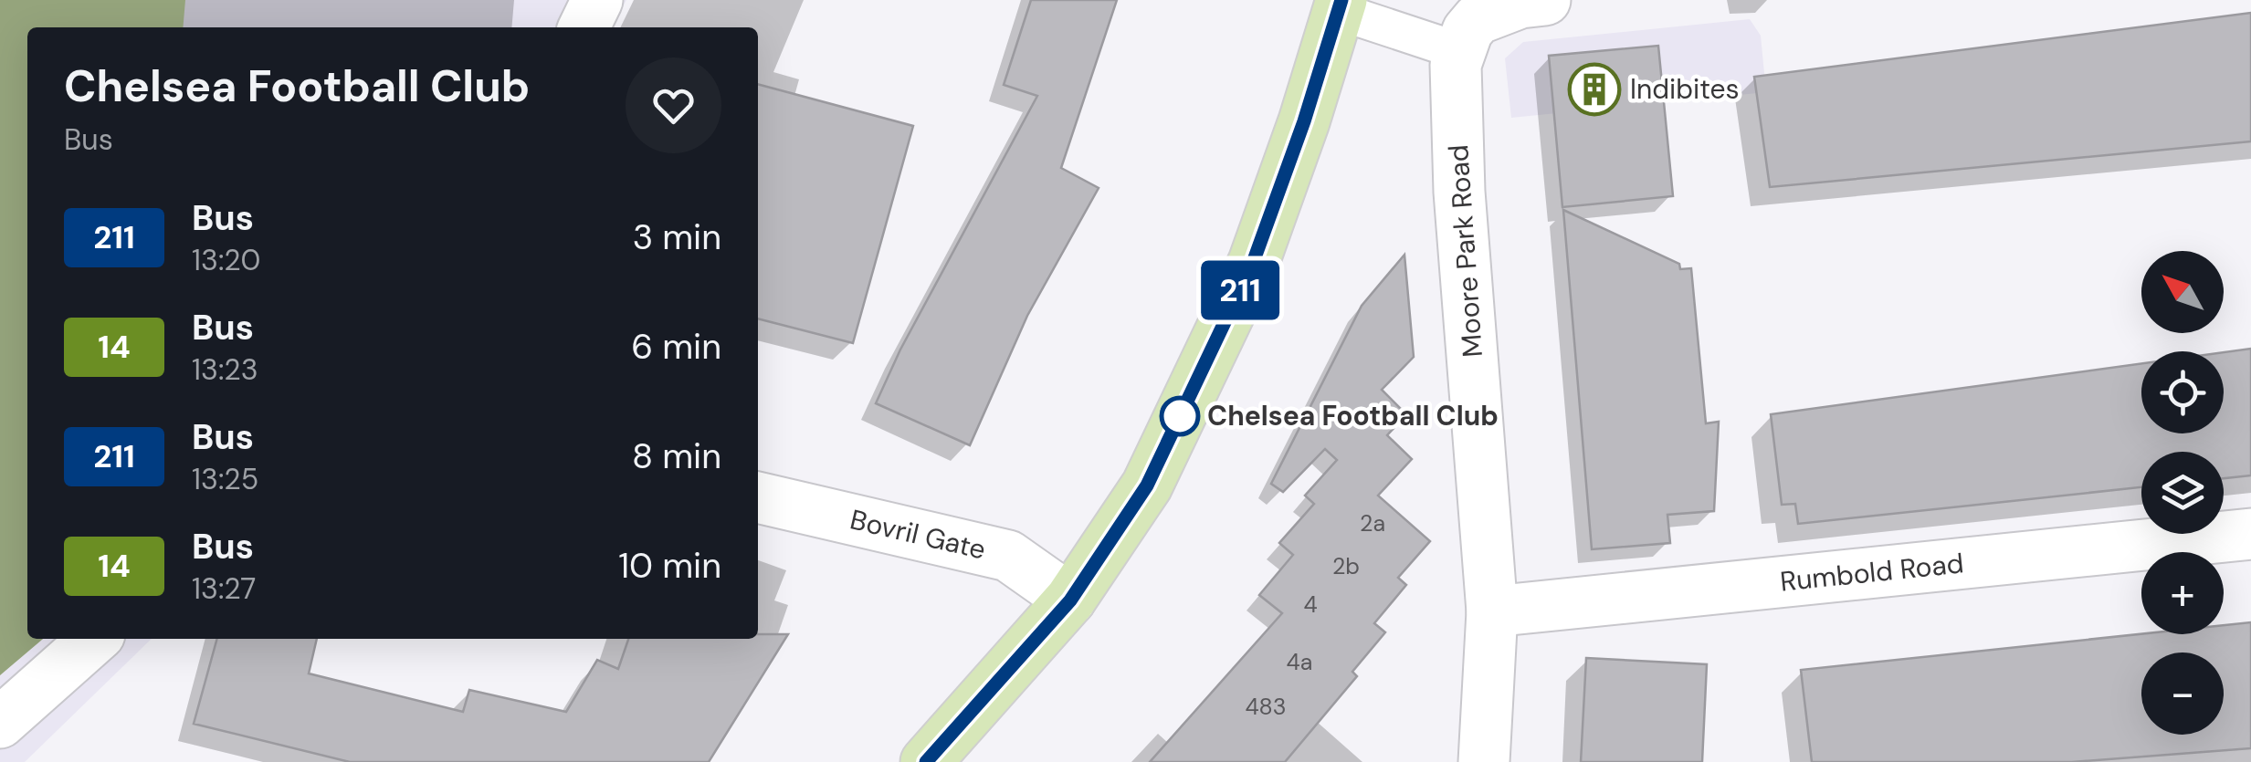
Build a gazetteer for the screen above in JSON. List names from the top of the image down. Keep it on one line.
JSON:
{"streets":{"street":["Moore Park Road","Bovril Gate","Rumbold Road"]},"crossings":[["Moore Park Road","Rumbold Road"]],"places":{"building":["Indibites"],"other":["Chelsea Football Club"]},"lines":["bus line 211"],"house_numbers":["2a","2b","4","4a","483"],"north":"top left","page":{"on_map":"211","heading":["Chelsea Football Club","Bus"],"list":[{"mark":"211","name":"Bus","note":"13:20","value":"3 min"},{"mark":"14","name":"Bus","note":"13:23","value":"6 min"},{"mark":"211","name":"Bus","note":"13:25","value":"8 min"},{"mark":"14","name":"Bus","note":"13:27","value":"10 min"}],"map_buttons":["+","−"]}}
